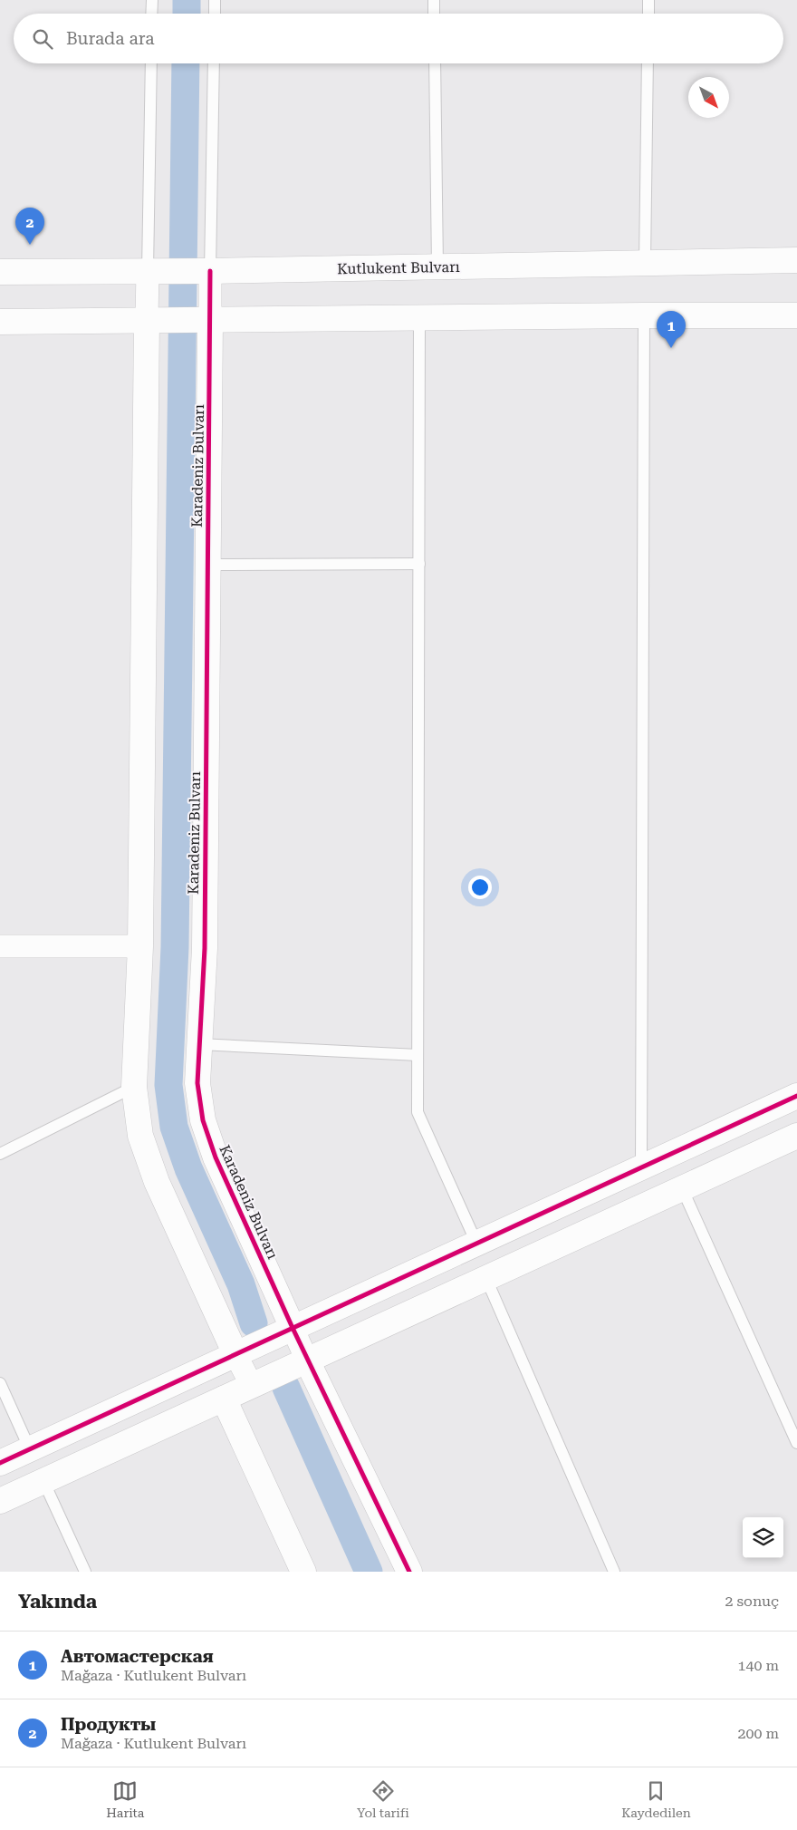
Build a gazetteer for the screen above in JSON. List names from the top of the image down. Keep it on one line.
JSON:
{"streets":{"street":["Kutlukent Bulvarı","Karadeniz Bulvarı"]},"north":"bottom right","page":{"search":"Burada ara","pins":["2","1"],"heading":["Yakında","2 sonuç"],"list":[{"mark":"1","name":"Автомастерская","note":"Mağaza · Kutlukent Bulvarı","value":"140 m"},{"mark":"2","name":"Продукты","note":"Mağaza · Kutlukent Bulvarı","value":"200 m"}],"nav":["Harita","Yol tarifi","Kaydedilen"]}}
